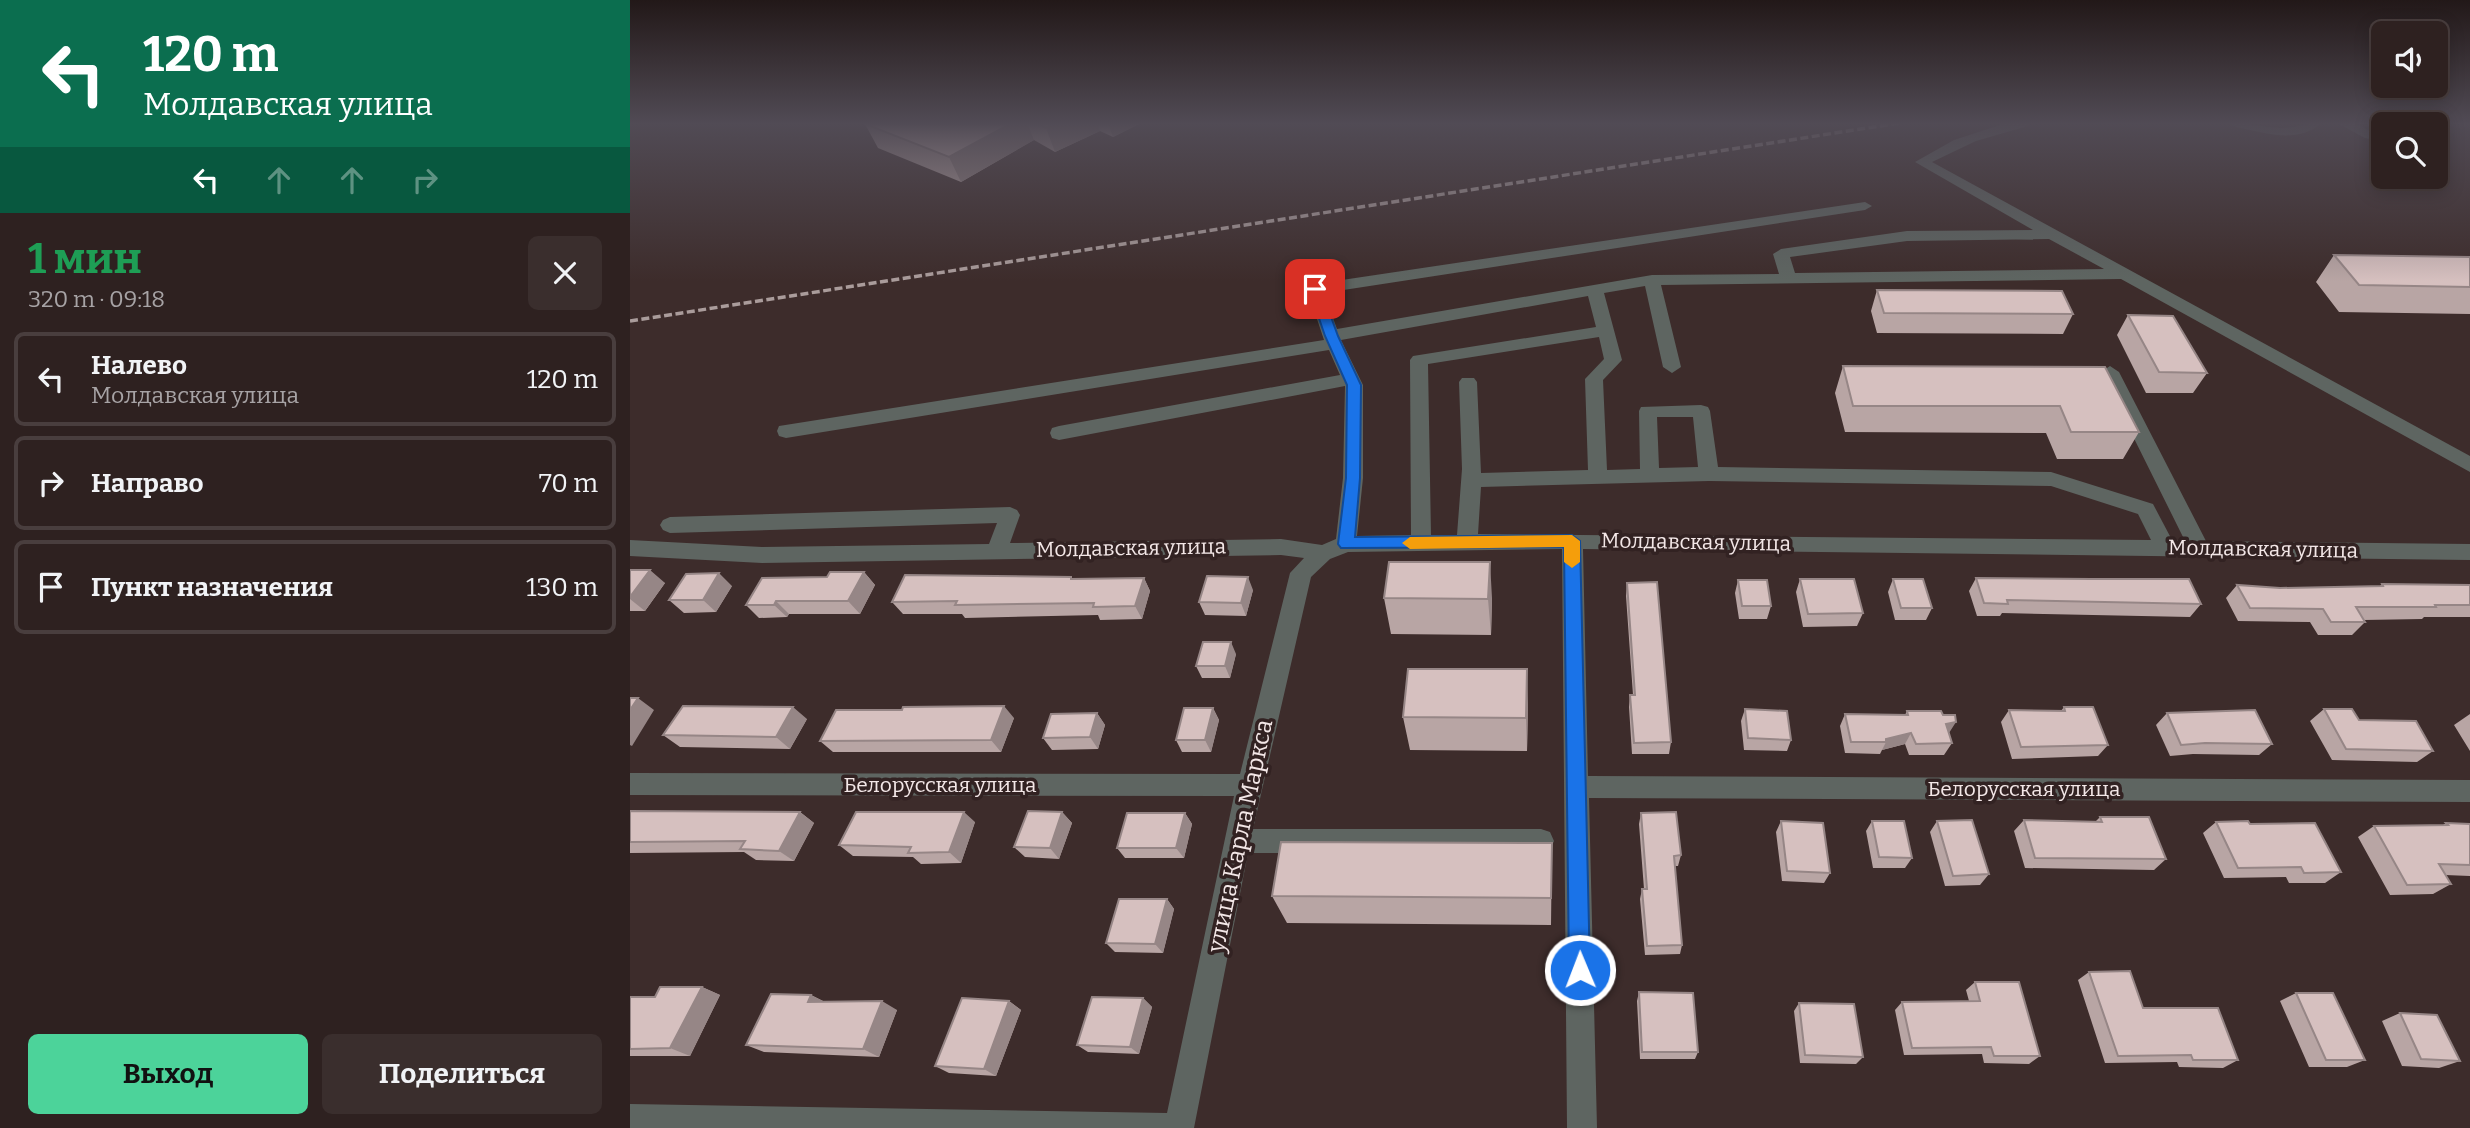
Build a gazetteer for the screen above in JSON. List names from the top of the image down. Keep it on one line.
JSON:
{"streets":{"street":["Молдавская улица","Белорусская улица","улица Карла Маркса"]},"crossings":[["Молдавская улица","улица Карла Маркса"],["Белорусская улица","улица Карла Маркса"]],"page":{"turn":["120 m","Молдавская улица"],"heading":["1 мин","320 m · 09:18"],"list":[{"name":"Налево","note":"Молдавская улица","value":"120 m"},{"name":"Направо","value":"70 m"},{"name":"Пункт назначения","value":"130 m"}],"buttons":["Выход","Поделиться"]}}
